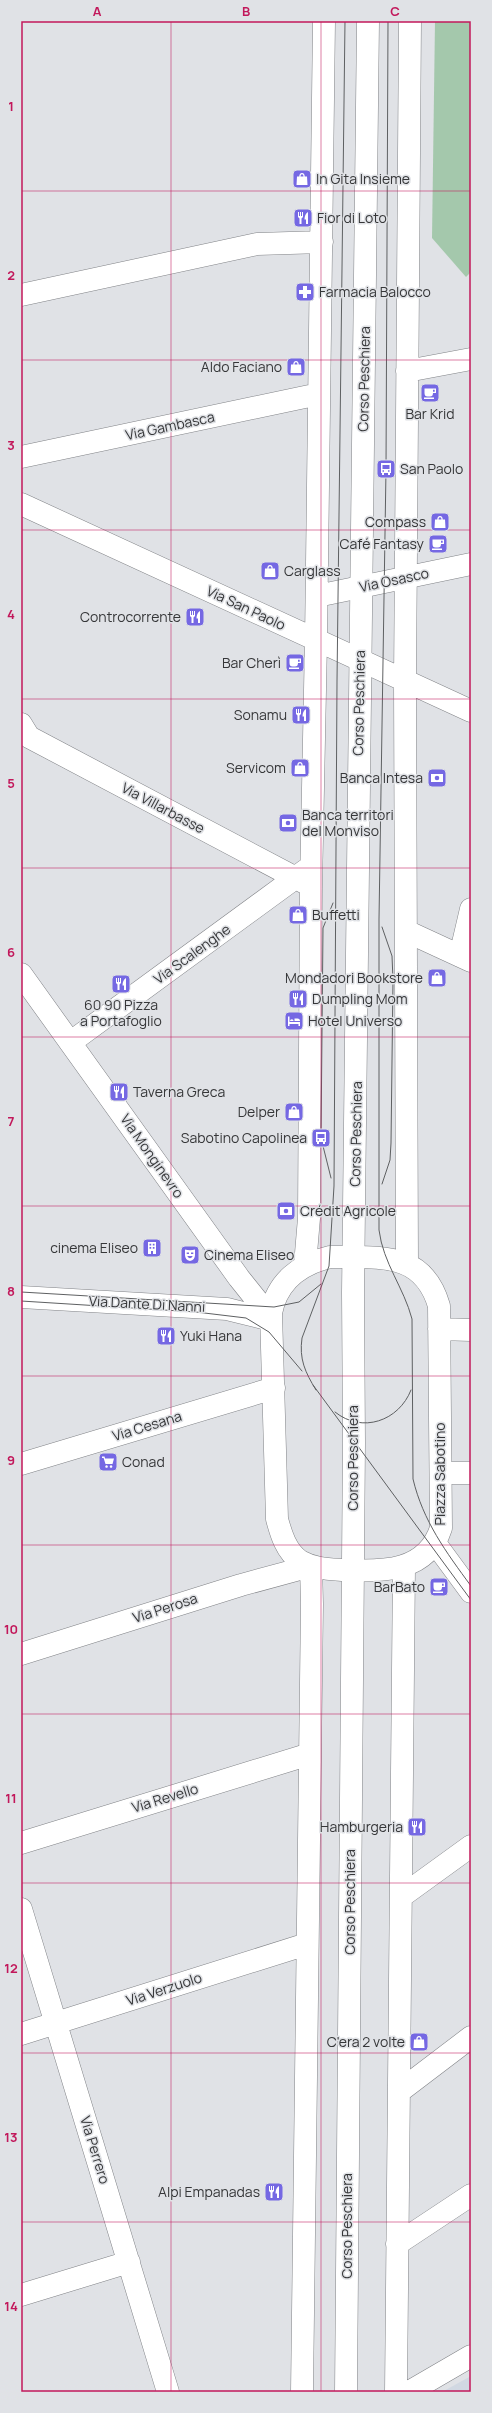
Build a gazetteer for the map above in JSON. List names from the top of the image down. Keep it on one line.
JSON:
{"streets":{"street":["Corso Peschiera","Via Gambasca","Via Osasco","Via San Paolo","Via Villarbasse","Via Scalenghe","Via Monginevro","Via Dante Di Nanni","Via Cesana","Piazza Sabotino","Via Perosa","Via Revello","Via Verzuolo","Via Perrero"]},"crossings":[["Corso Peschiera","Via Osasco"],["Corso Peschiera","Via San Paolo"],["Corso Peschiera","Piazza Sabotino"],["Via Villarbasse","Via Scalenghe"],["Via Scalenghe","Via Monginevro"],["Via Monginevro","Via Dante Di Nanni"],["Via Monginevro","Piazza Sabotino"],["Via Dante Di Nanni","Piazza Sabotino"],["Via Cesana","Piazza Sabotino"],["Piazza Sabotino","Via Perosa"],["Via Verzuolo","Via Perrero"]],"places":{"shop":["In Gita Insieme","Aldo Faciano","Compass","Carglass","Servicom","Buffetti","Mondadori Bookstore","Delper","C'era 2 volte"],"restaurant":["Fior di Loto","Controcorrente","Sonamu","60 90 Pizza a Portafoglio","Dumpling Mom","Taverna Greca","Yuki Hana","Hamburgeria","Alpi Empanadas"],"pharmacy":["Farmacia Balocco"],"cafe":["Bar Krid","Café Fantasy","Bar Cherì","BarBato"],"bus stop":["San Paolo","Sabotino Capolinea"],"bank":["Banca Intesa","Banca territori del Monviso","Crédit Agricole"],"hotel":["Hotel Universo"],"building":["cinema Eliseo"],"theatre":["Cinema Eliseo"],"supermarket":["Conad"]},"grid":{"columns":["A","B","C"],"rows":["1","2","3","4","5","6","7","8","9","10","11","12","13","14"]}}
